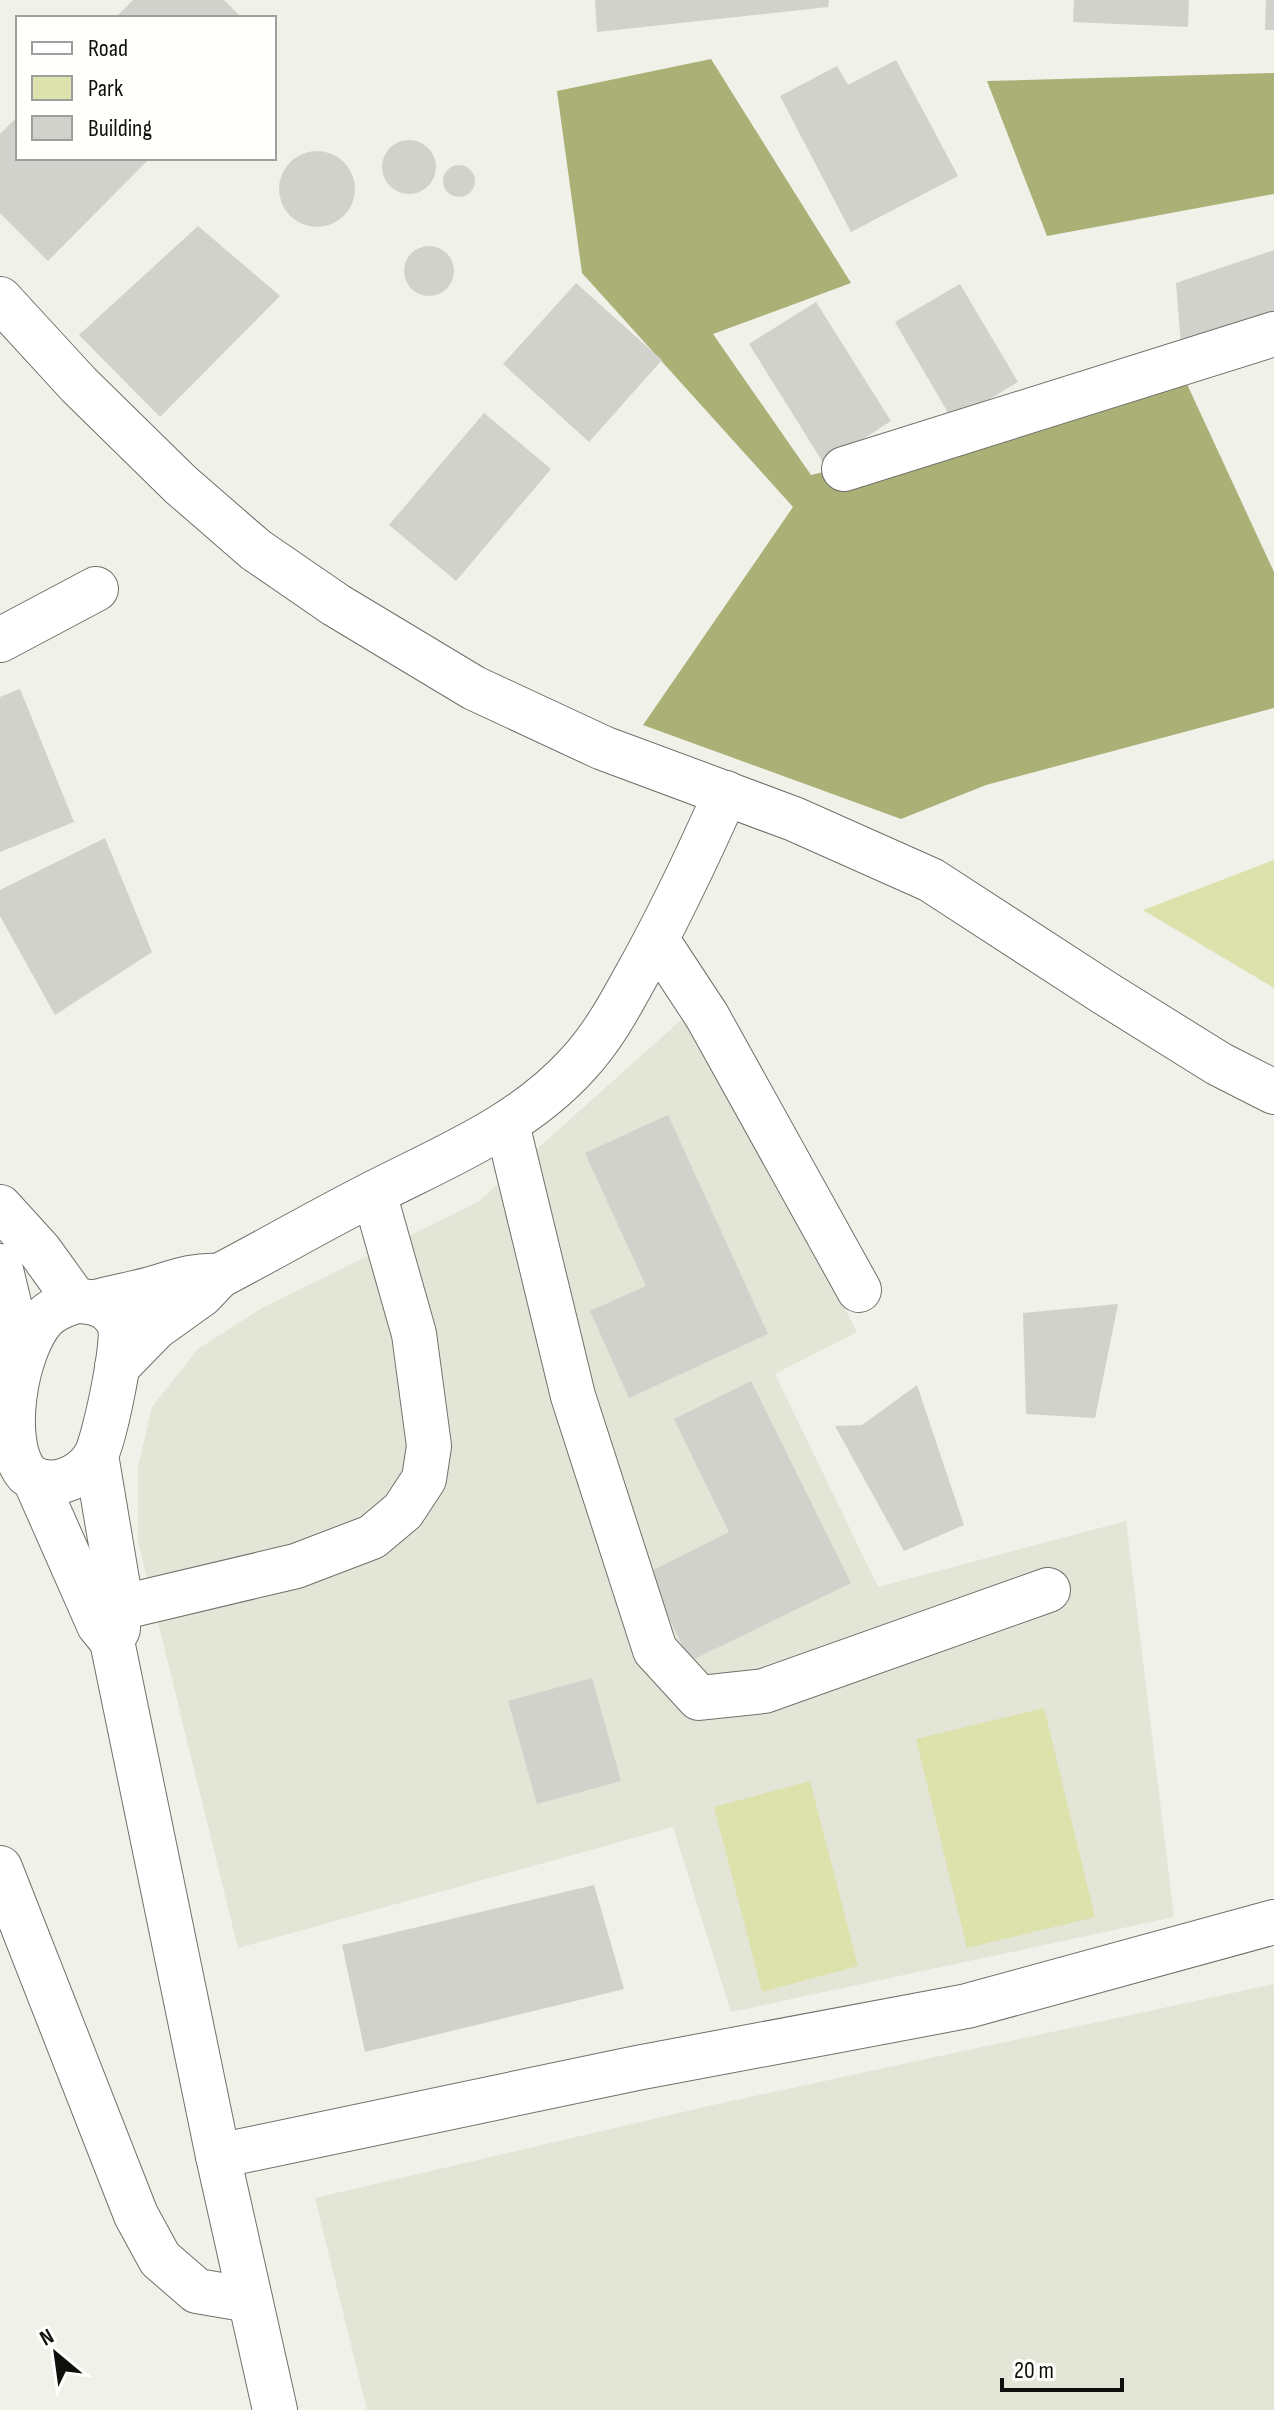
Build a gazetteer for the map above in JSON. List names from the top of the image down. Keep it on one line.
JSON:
{"legend":["Road","Park","Building"],"scale_bar":"20 m","north":"top left"}
